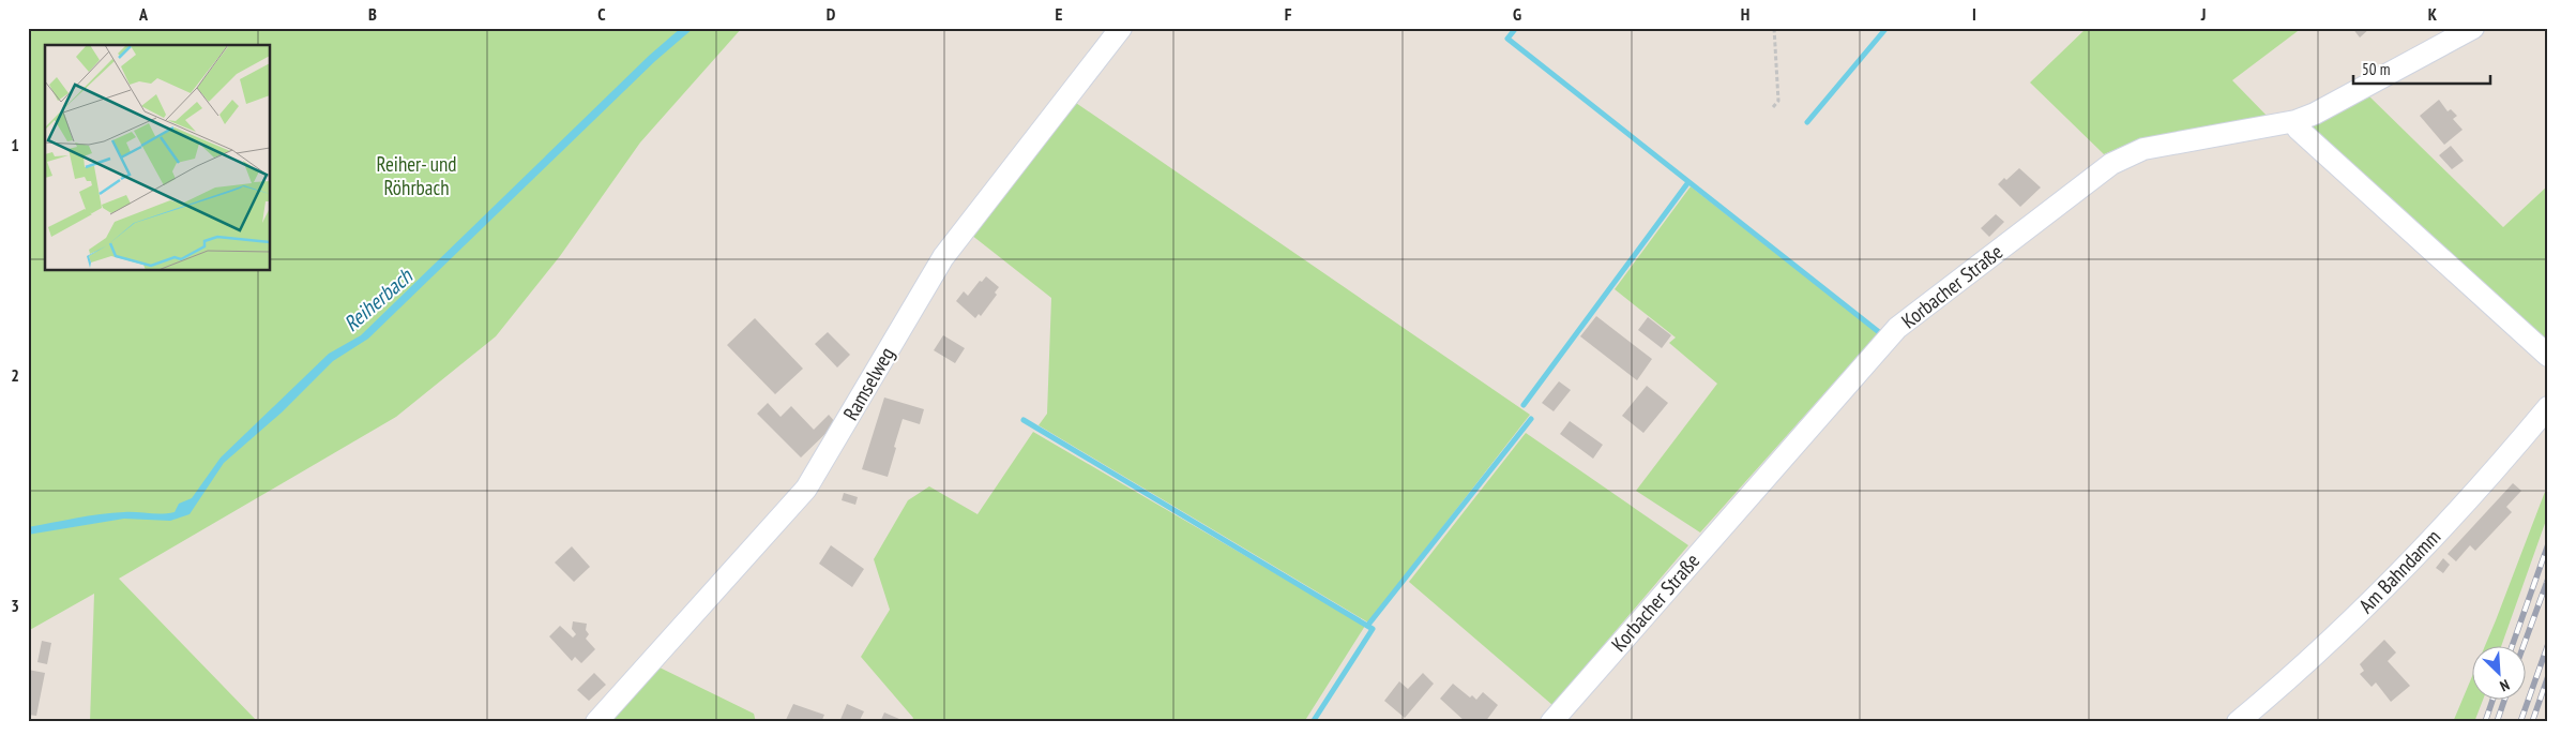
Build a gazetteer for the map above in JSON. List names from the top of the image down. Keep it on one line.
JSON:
{"streets":{"street":["Korbacher Straße","Ramselweg","Am Bahndamm"]},"water":["Reiherbach"],"parks":["Reiher- und Röhrbach"],"scale_bar":"50 m","north":"bottom right","grid":{"columns":["A","B","C","D","E","F","G","H","I","J","K"],"rows":["1","2","3"]}}
